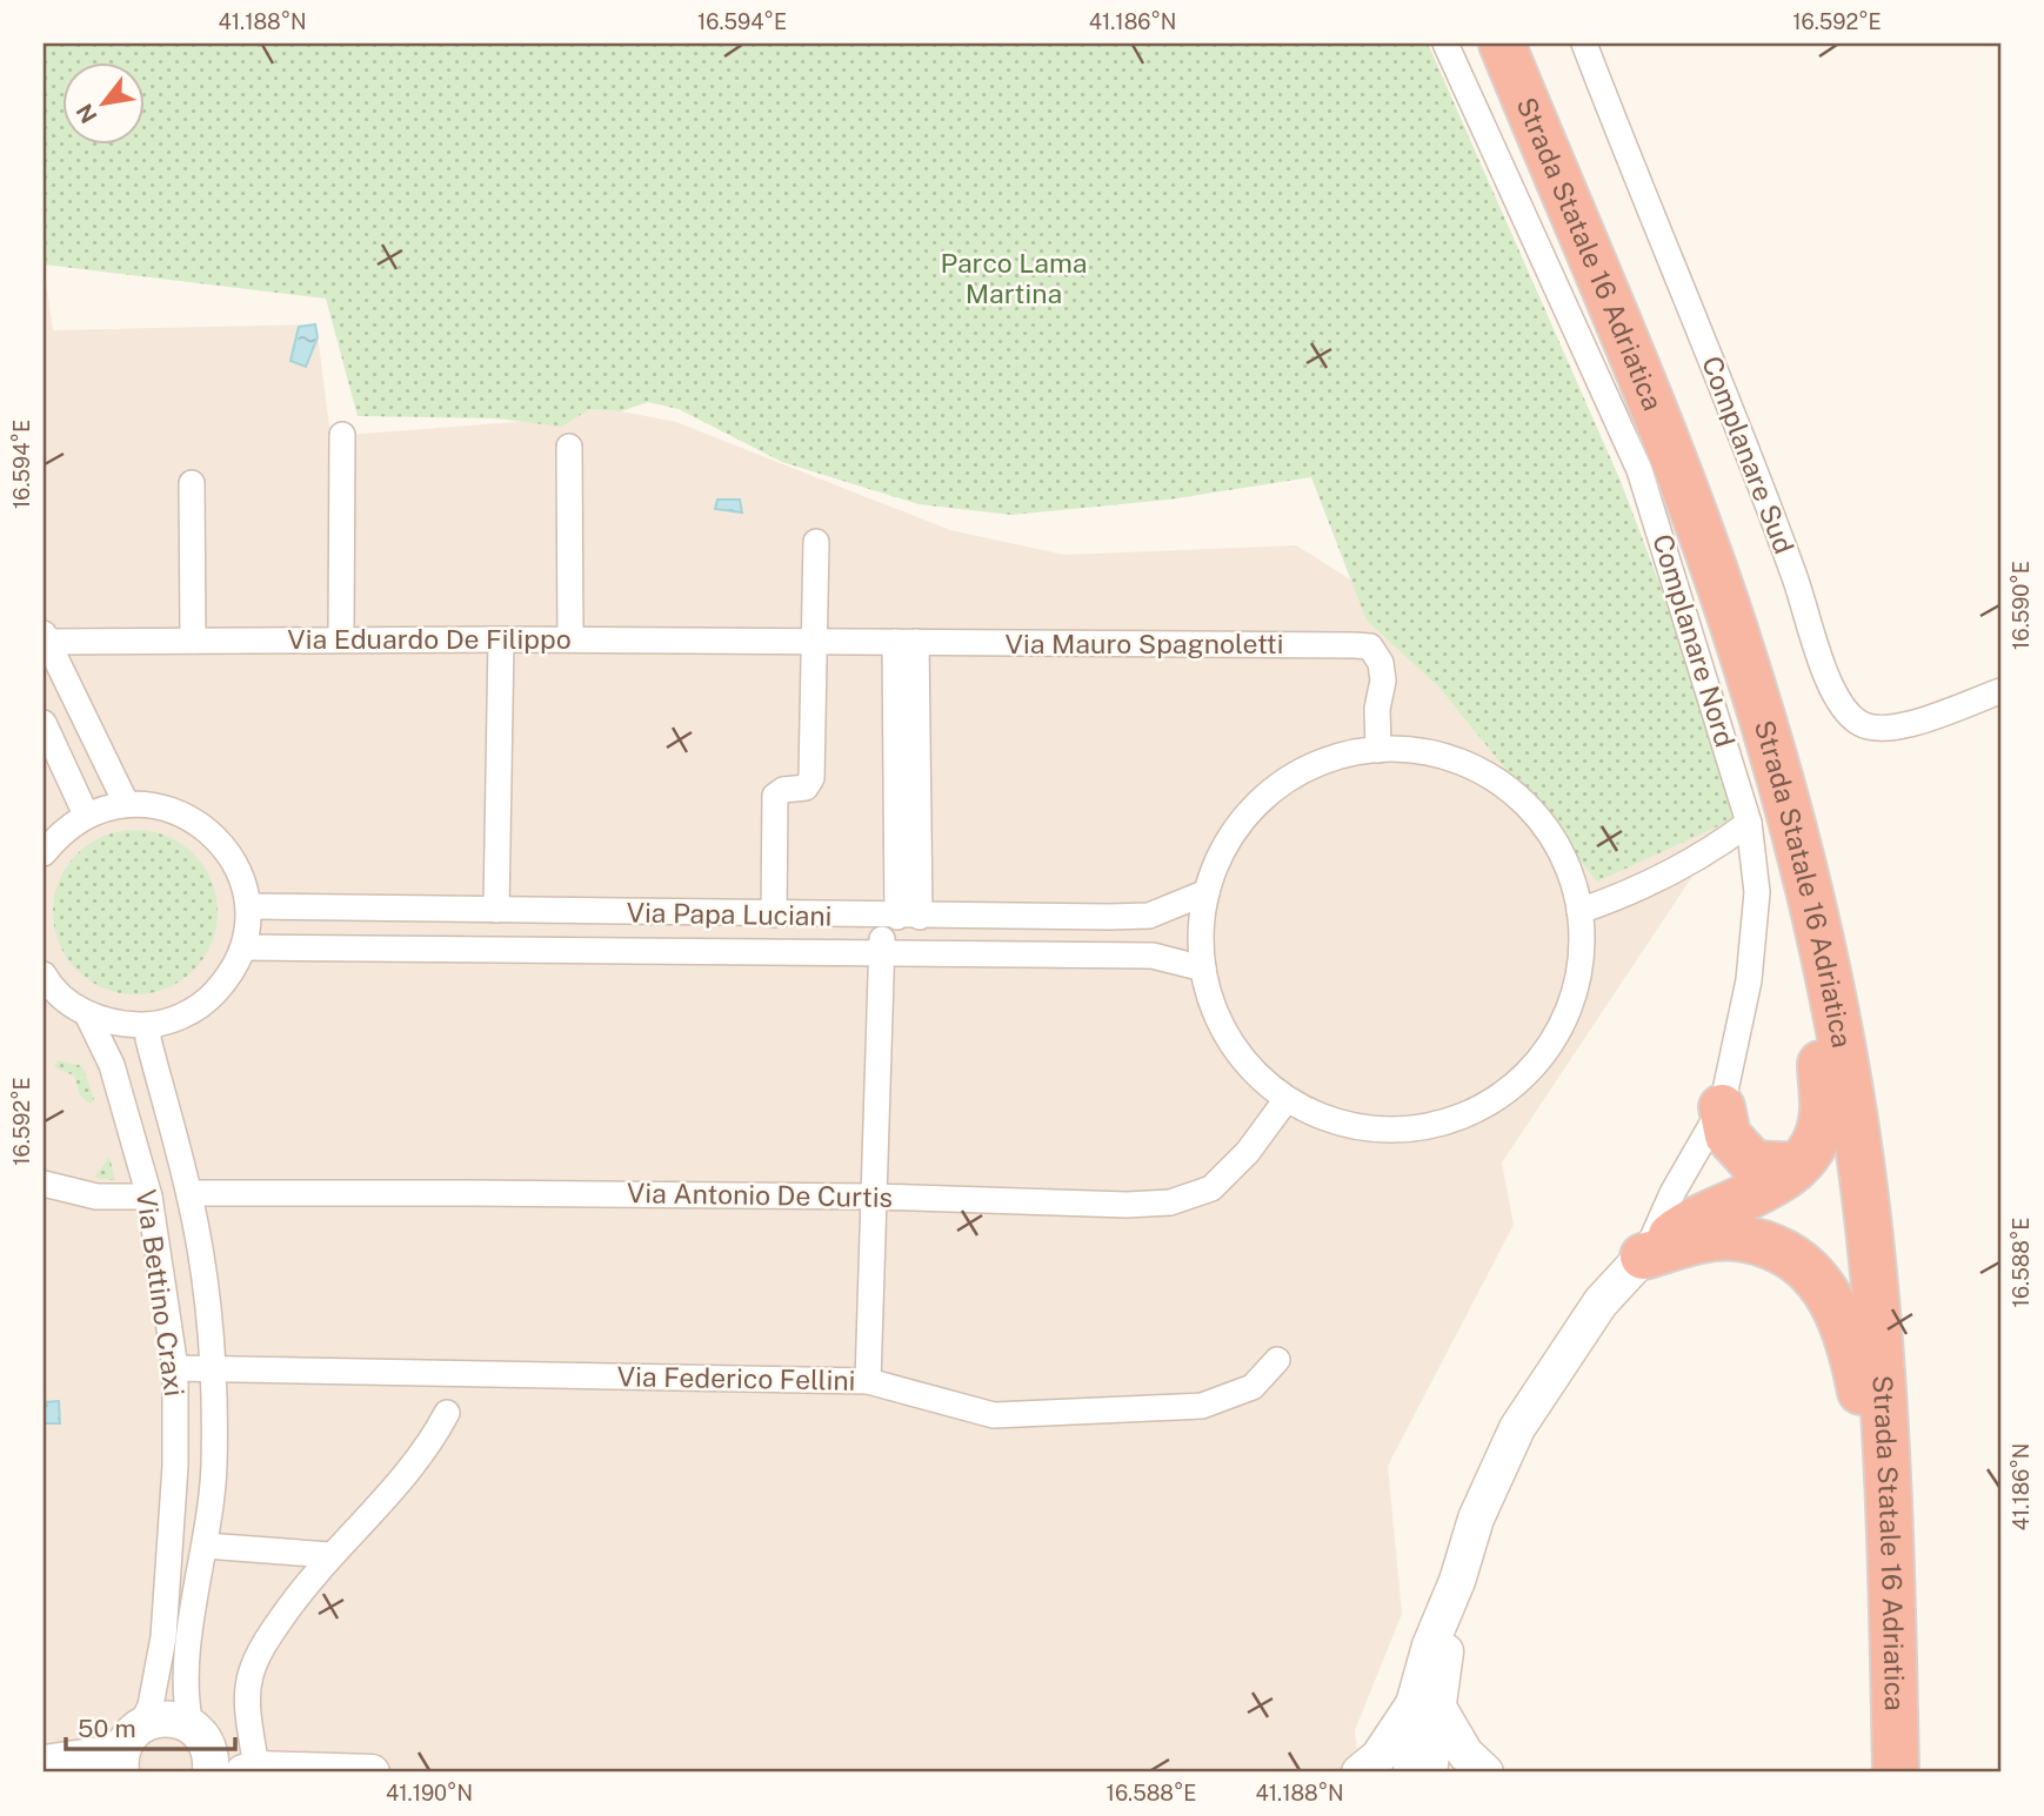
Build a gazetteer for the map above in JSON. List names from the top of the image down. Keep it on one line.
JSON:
{"streets":{"highway":["Strada Statale 16 Adriatica"],"street":["Complanare Sud","Via Eduardo De Filippo","Complanare Nord","Via Mauro Spagnoletti","Via Papa Luciani","Via Antonio De Curtis","Via Bettino Craxi","Via Federico Fellini"]},"crossings":[["Via Eduardo De Filippo","Via Mauro Spagnoletti"],["Via Antonio De Curtis","Via Bettino Craxi"],["Via Bettino Craxi","Via Federico Fellini"]],"parks":["Parco Lama Martina"],"scale_bar":"50 m","north":"bottom left","coordinates":["41.188°N","16.594°E","41.186°N","16.592°E","16.590°E","16.588°E","41.190°N"]}
